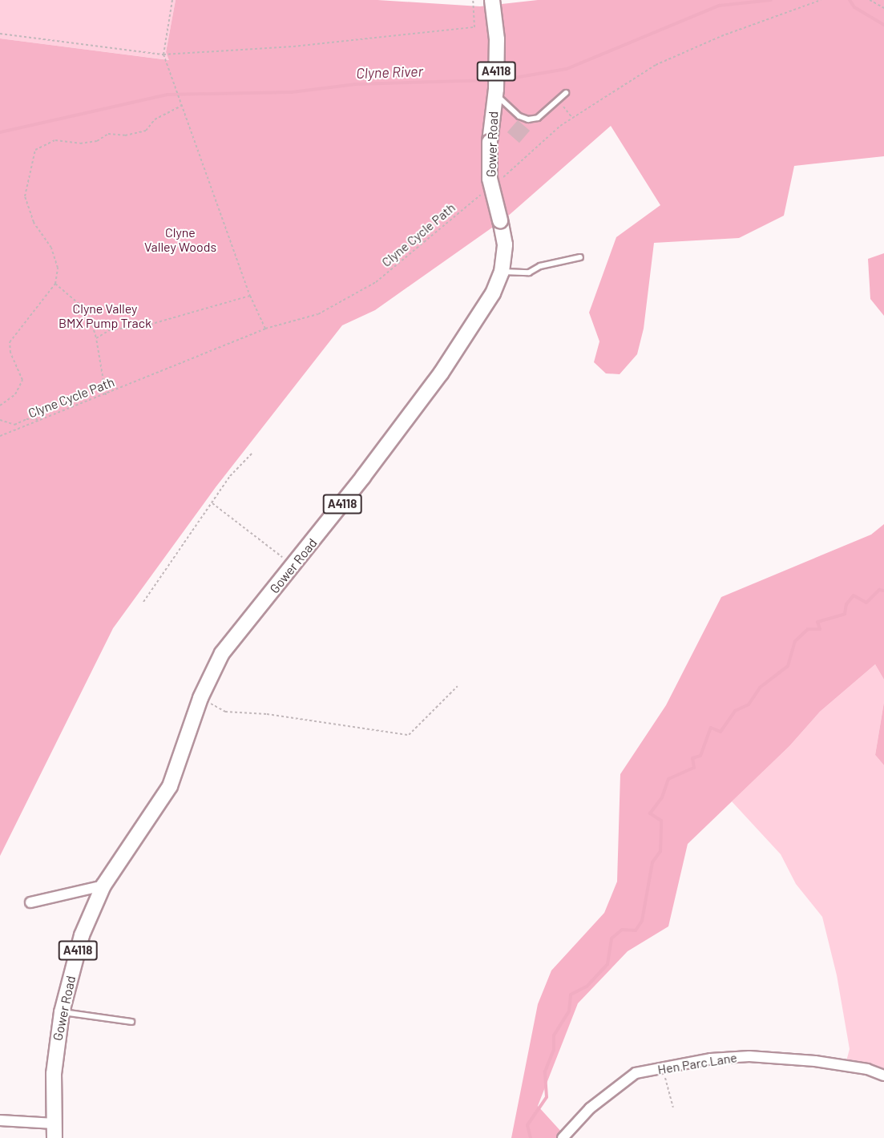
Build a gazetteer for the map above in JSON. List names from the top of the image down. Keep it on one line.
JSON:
{"streets":{"main road":["A4118","Gower Road"],"street":["Hen Parc Lane"],"path":["Clyne Cycle Path"]},"water":["Clyne River"],"parks":["Clyne Valley Woods","Clyne Valley BMX Pump Track"]}
